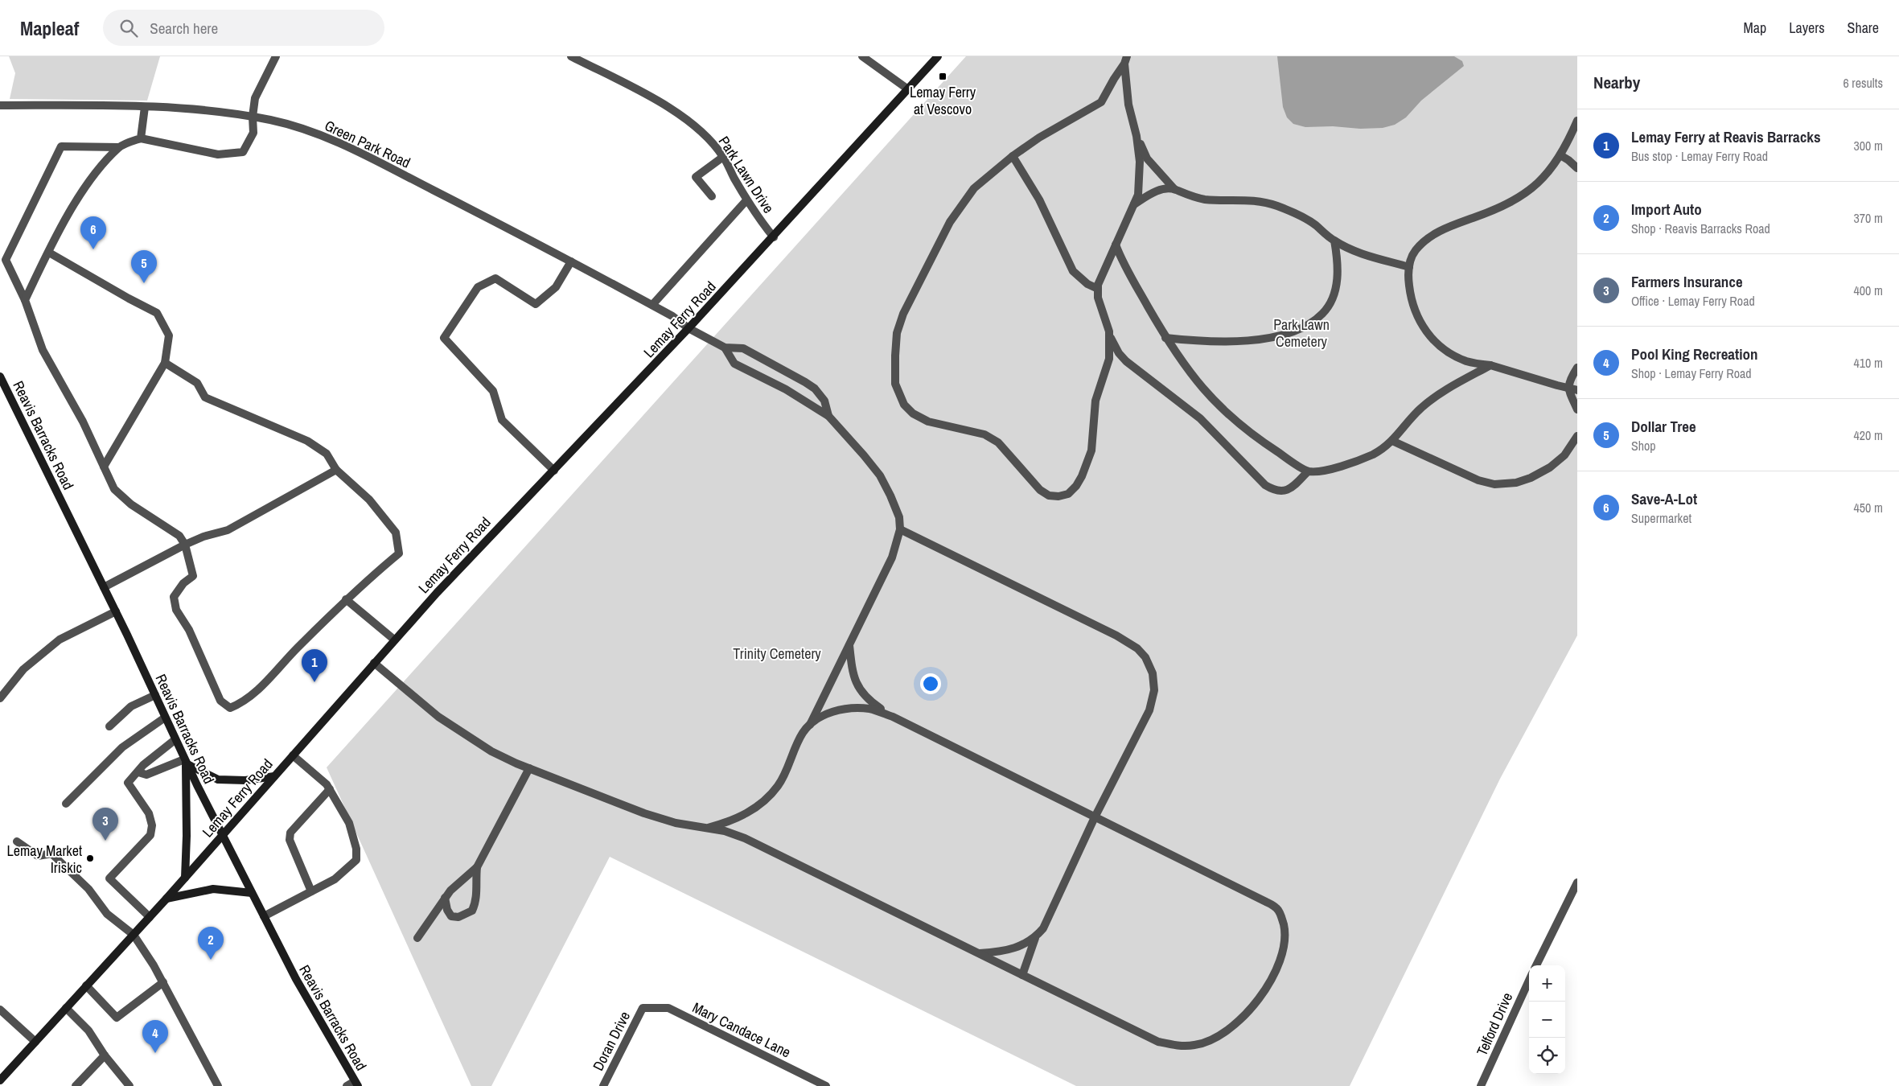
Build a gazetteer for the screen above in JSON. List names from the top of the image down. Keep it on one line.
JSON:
{"streets":{"main road":["Lemay Ferry Road","Reavis Barracks Road"],"street":["Green Park Road","Park Lawn Drive","Telford Drive","Mary Candace Lane","Doran Drive"]},"crossings":[["Green Park Road","Lemay Ferry Road"],["Park Lawn Drive","Lemay Ferry Road"],["Lemay Ferry Road","Reavis Barracks Road"],["Mary Candace Lane","Doran Drive"]],"parks":["Park Lawn Cemetery","Trinity Cemetery"],"places":{"transit":["Lemay Ferry at Vescovo"],"other":["Lemay Market Iriskic"]},"page":{"header":"Mapleaf","search":"Search here","nav":["Map","Layers","Share"],"heading":["Nearby","6 results"],"list":[{"mark":"1","name":"Lemay Ferry at Reavis Barracks","note":"Bus stop · Lemay Ferry Road","value":"300 m"},{"mark":"2","name":"Import Auto","note":"Shop · Reavis Barracks Road","value":"370 m"},{"mark":"3","name":"Farmers Insurance","note":"Office · Lemay Ferry Road","value":"400 m"},{"mark":"4","name":"Pool King Recreation","note":"Shop · Lemay Ferry Road","value":"410 m"},{"mark":"5","name":"Dollar Tree","note":"Shop","value":"420 m"},{"mark":"6","name":"Save-A-Lot","note":"Supermarket","value":"450 m"}],"pins":["6","5","1","3","2","4"],"map_buttons":["+","−"]}}
